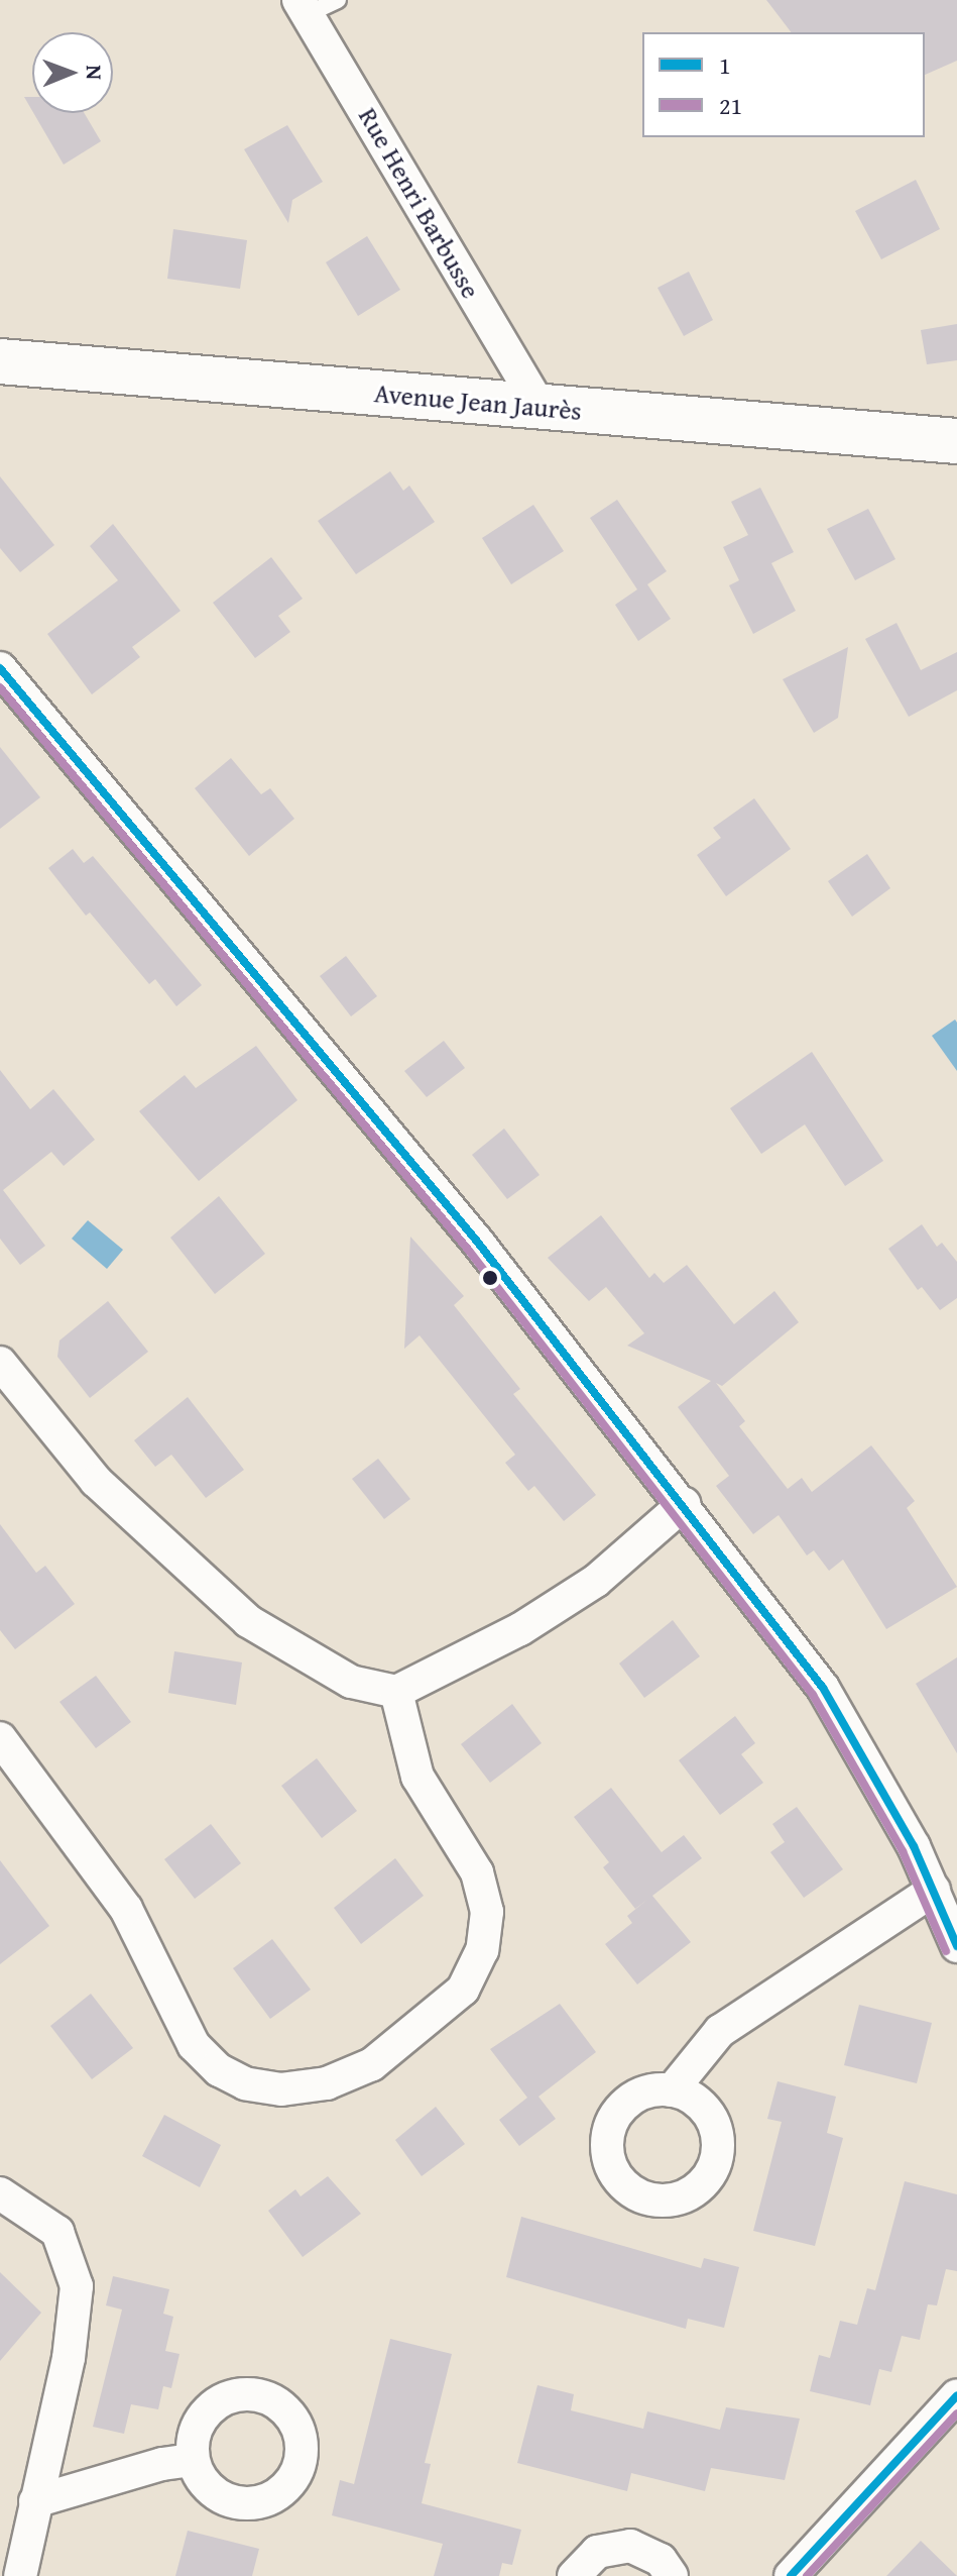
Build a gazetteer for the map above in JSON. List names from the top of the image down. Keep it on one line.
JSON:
{"streets":{"main road":["Avenue Jean Jaurès"],"street":["Rue Henri Barbusse"]},"crossings":[["Rue Henri Barbusse","Avenue Jean Jaurès"]],"lines":["transit line 1","transit line 21"],"legend":["1","21"],"north":"right"}
